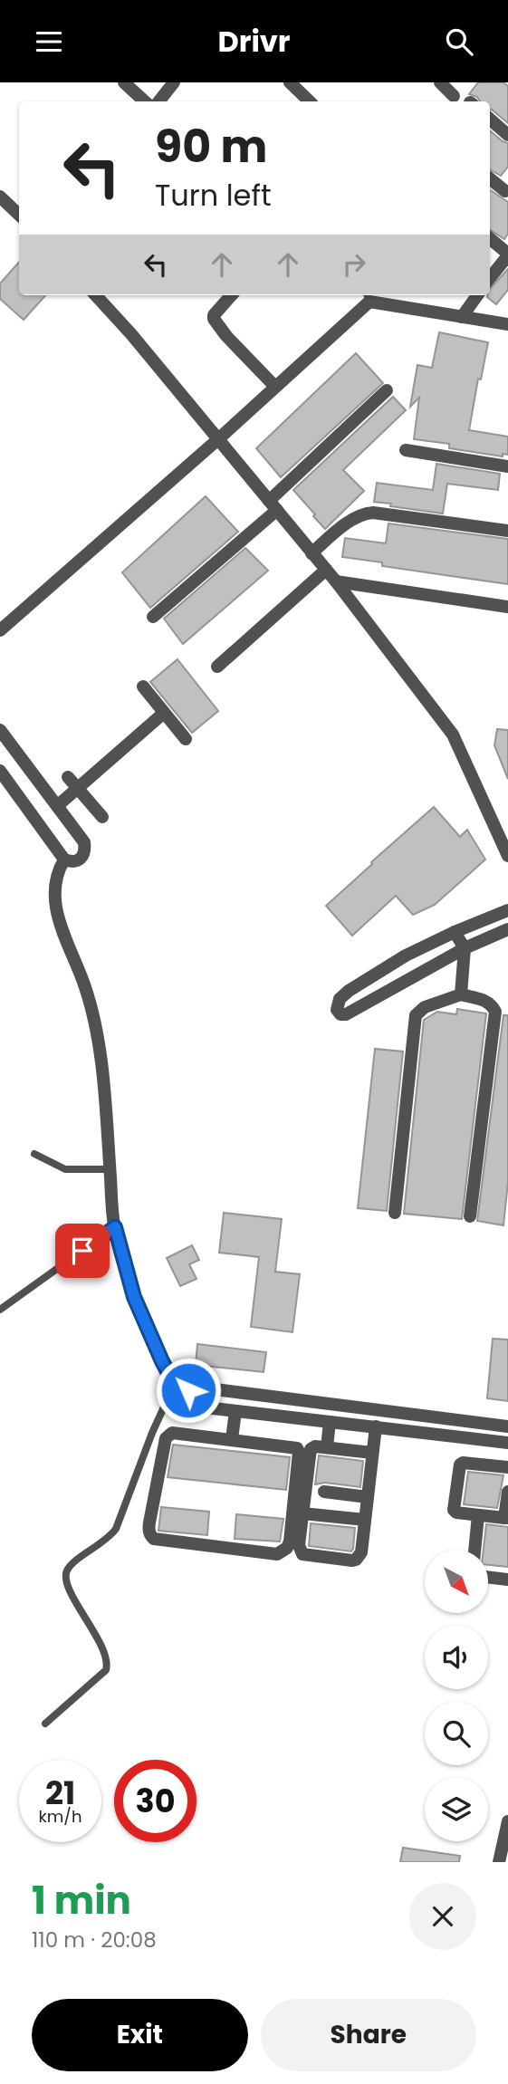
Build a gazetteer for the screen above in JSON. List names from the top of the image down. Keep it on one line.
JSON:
{"north":"bottom right","page":{"header":"Drivr","turn":["90 m","Turn left"],"speed":"21 km/h","limit":"30","heading":["1 min","110 m · 20:08"],"buttons":["Exit","Share"]}}
